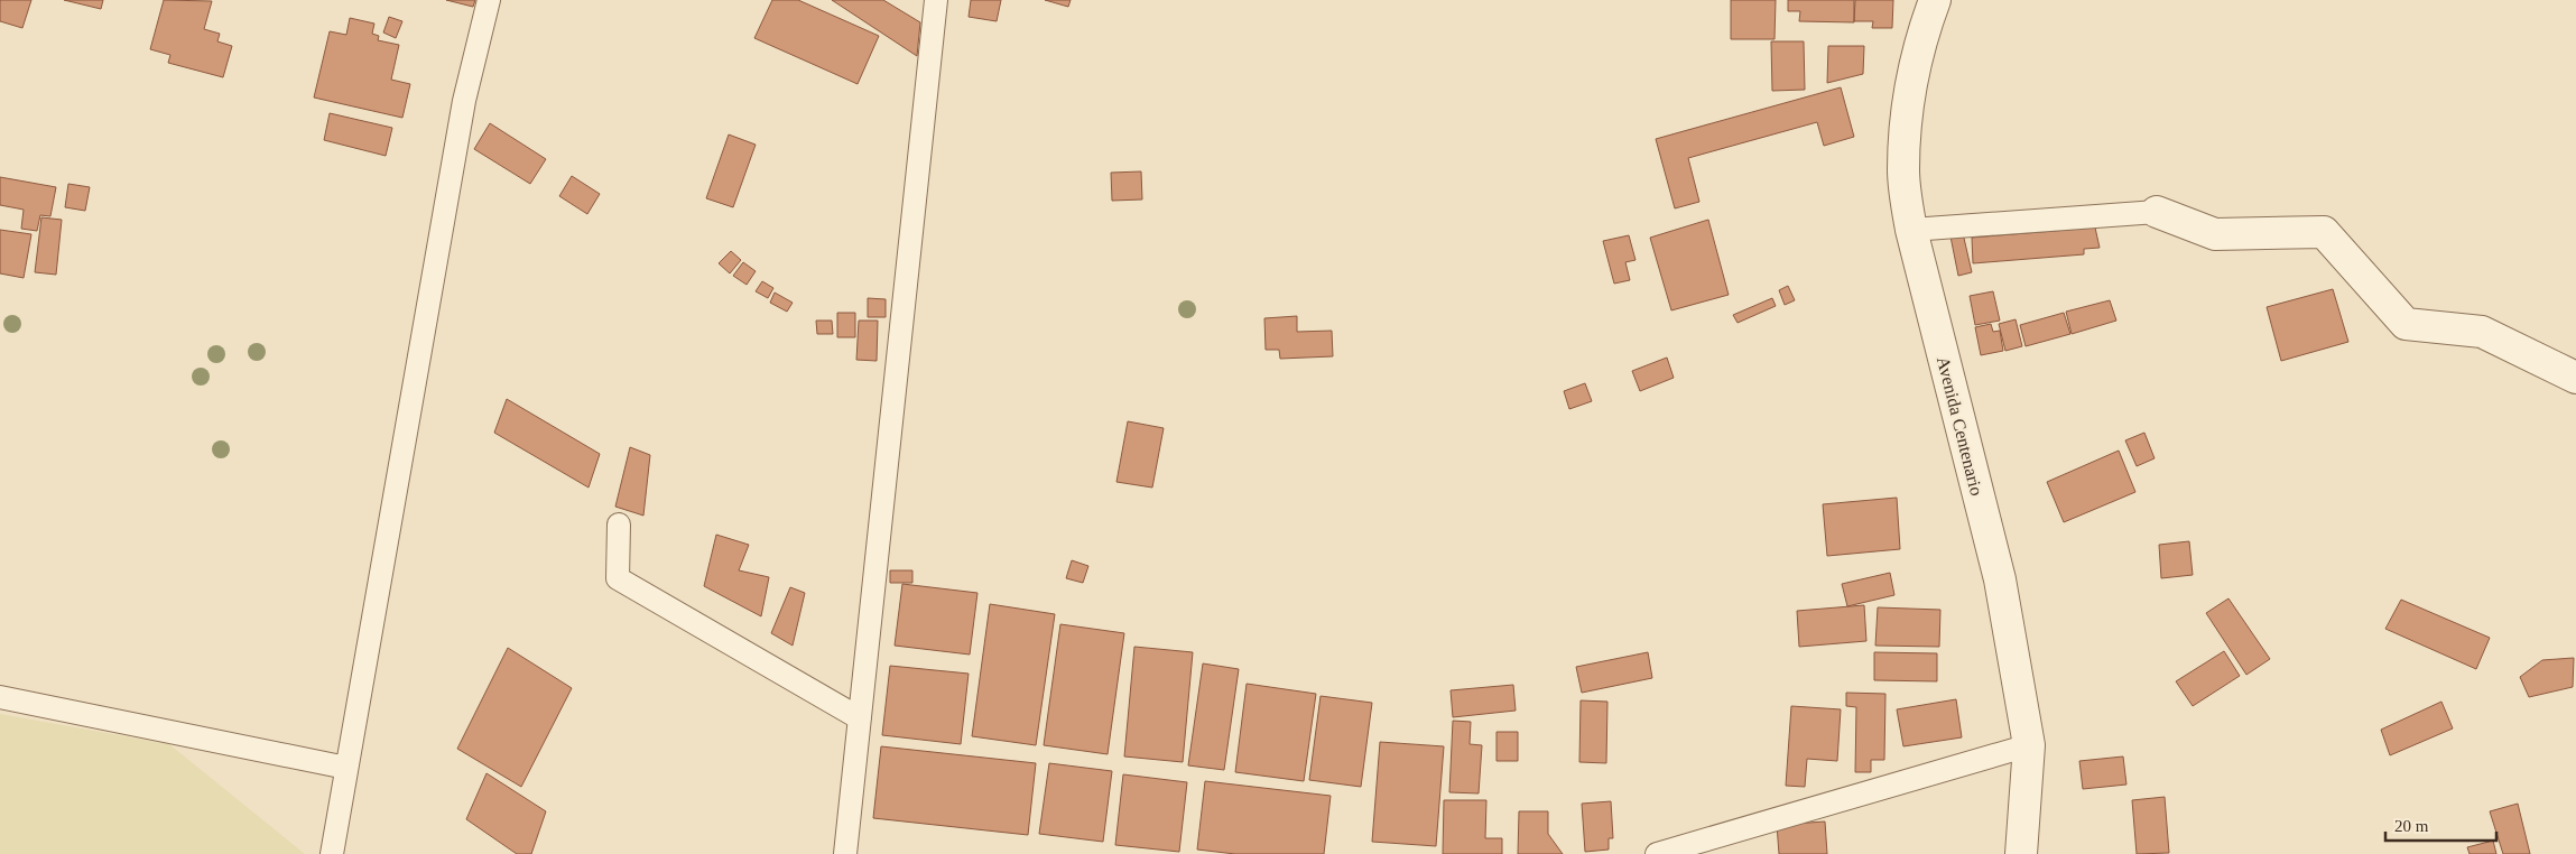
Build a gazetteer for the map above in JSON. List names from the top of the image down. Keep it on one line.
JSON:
{"streets":{"street":["Avenida Centenario"]},"scale_bar":"20 m"}
